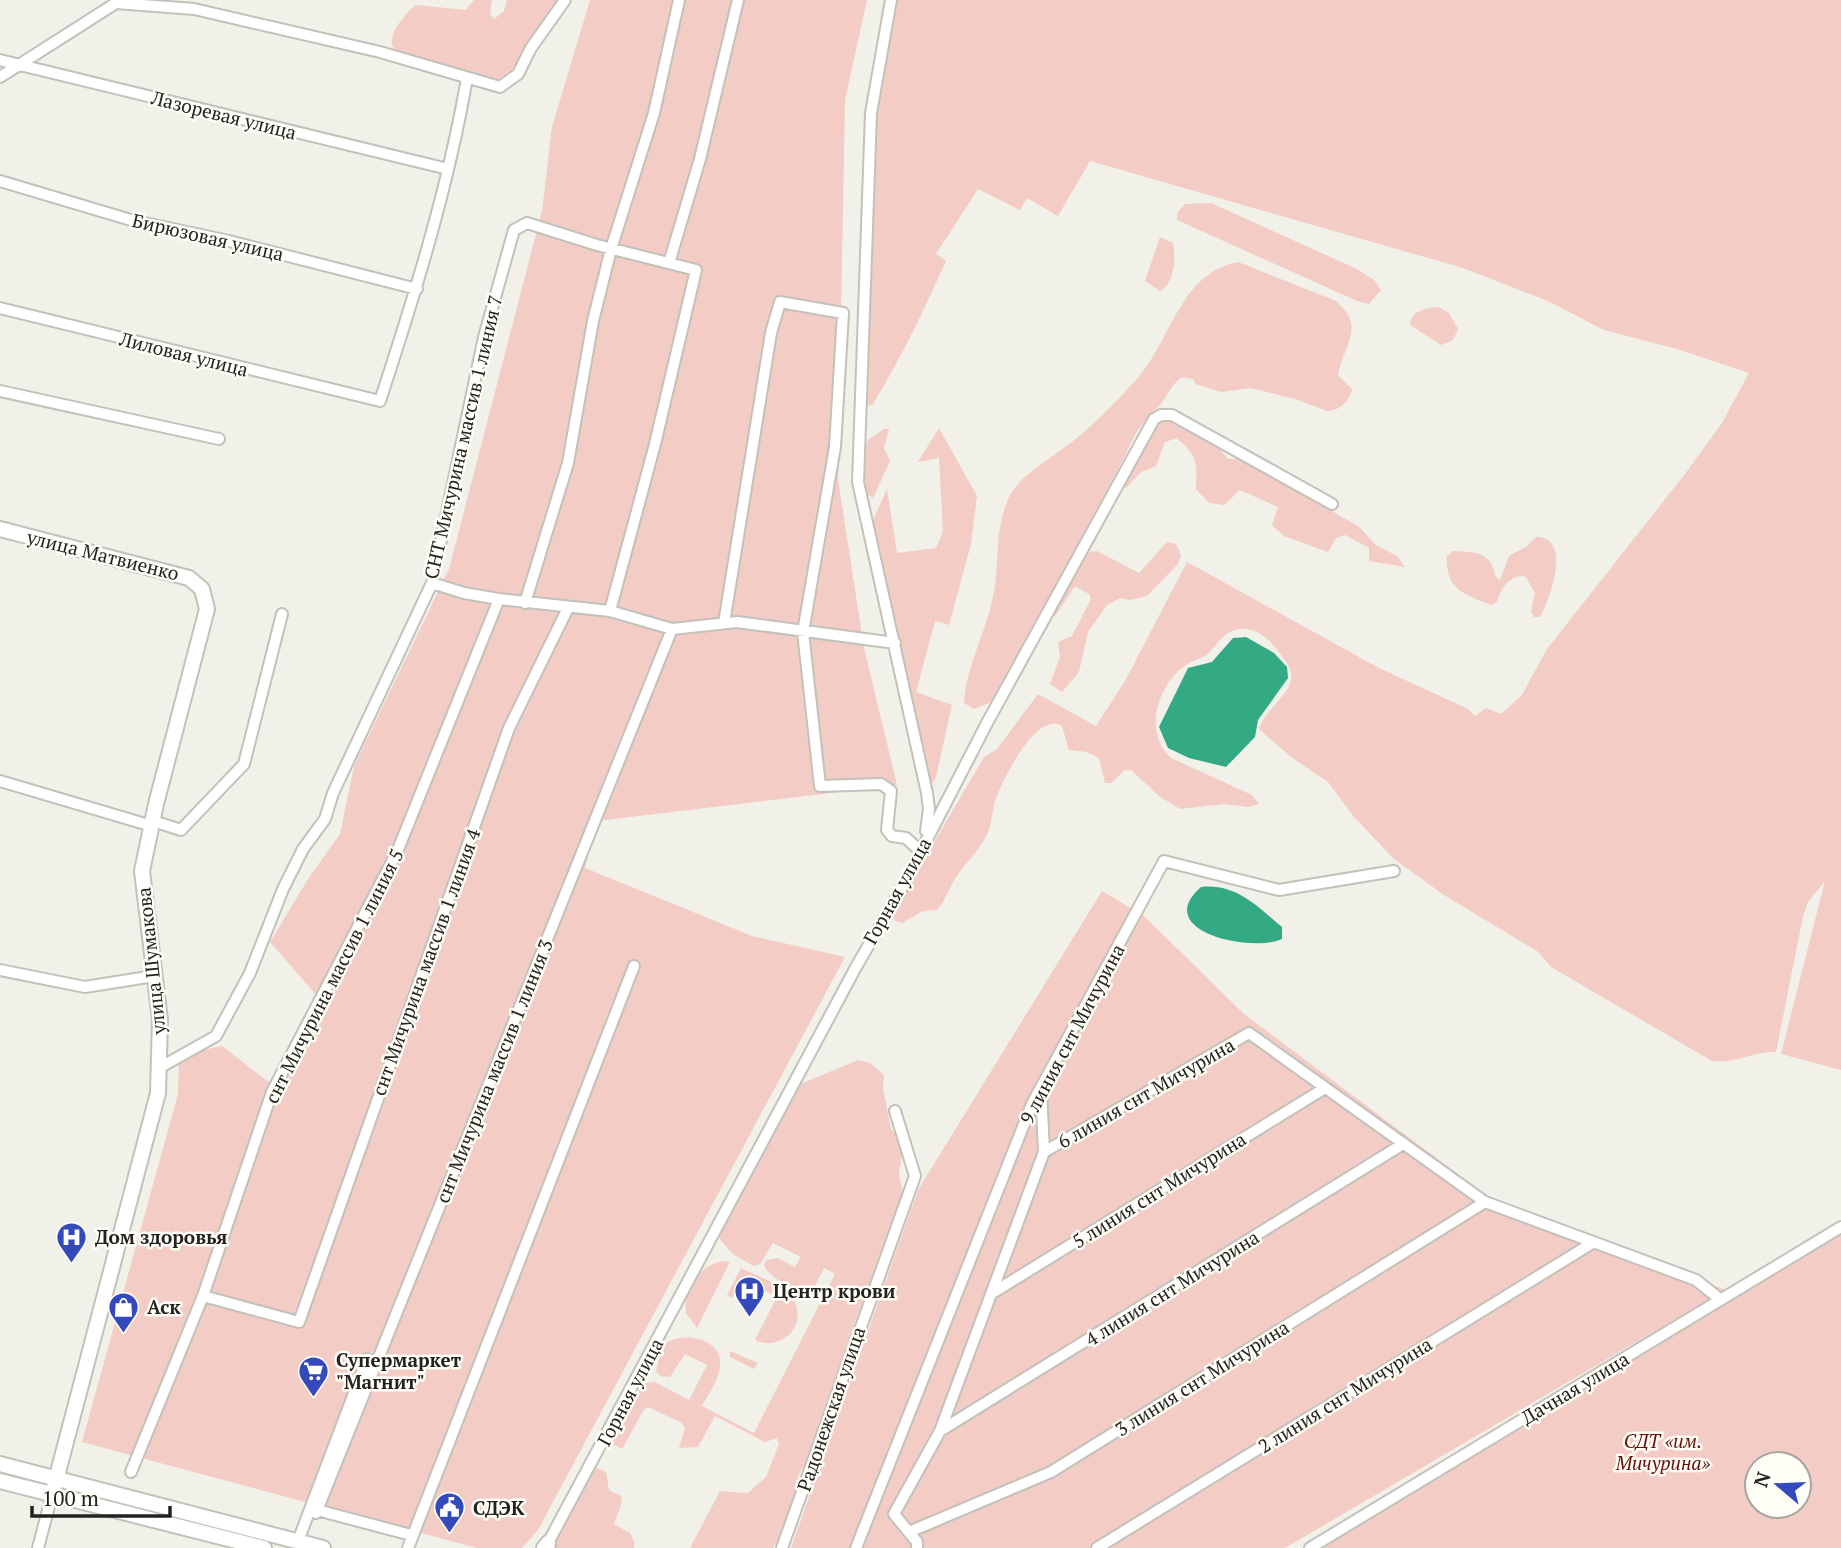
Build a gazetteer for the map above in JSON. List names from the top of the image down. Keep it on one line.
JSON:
{"streets":{"street":["Лазоревая улица","Бирюзовая улица","Лиловая улица","СНТ Мичурина массив 1 линия 7","улица Матвиенко","Горная улица","улица Шумакова","снт Мичурина массив 1 линия 4","снт Мичурина массив 1 линия 5","9 линия снт Мичурина","снт Мичурина массив 1 линия 3","6 линия снт Мичурина","5 линия снт Мичурина","4 линия снт Мичурина","3 линия снт Мичурина","Дачная улица","2 линия снт Мичурина","Радонежская улица"]},"crossings":[["Бирюзовая улица","Лиловая улица"],["СНТ Мичурина массив 1 линия 7","улица Шумакова"],["улица Матвиенко","улица Шумакова"],["снт Мичурина массив 1 линия 4","снт Мичурина массив 1 линия 5"],["6 линия снт Мичурина","5 линия снт Мичурина"]],"parks":["СДТ «им. Мичурина»"],"places":{"hospital":["Дом здоровья","Центр крови"],"shop":["Аск"],"supermarket":["Супермаркет \"Магнит\""],"public building":["СДЭК"]},"scale_bar":"100 m","north":"left"}
